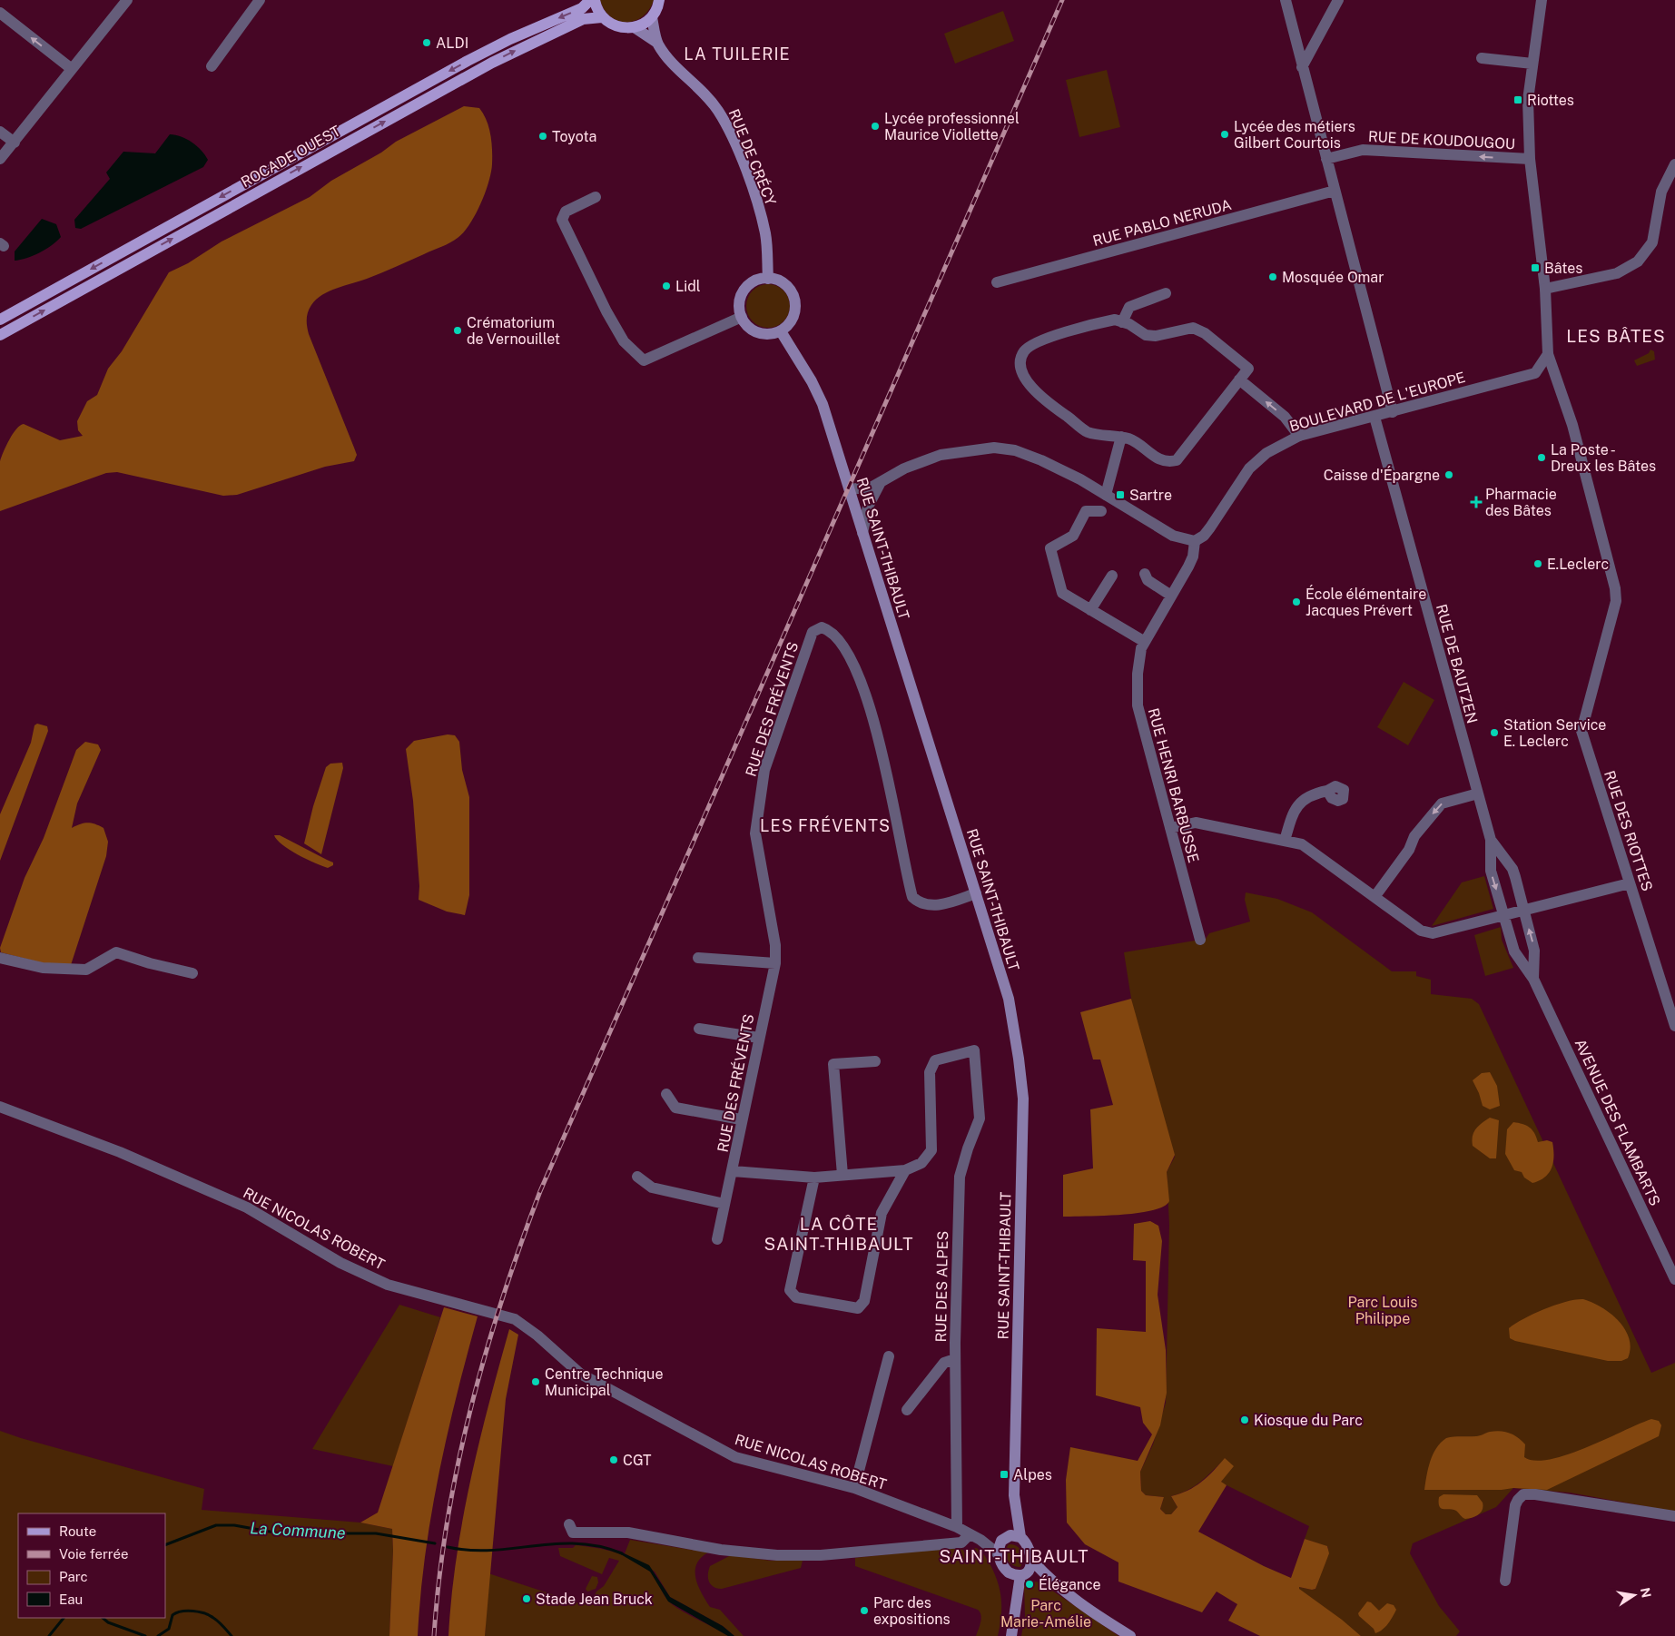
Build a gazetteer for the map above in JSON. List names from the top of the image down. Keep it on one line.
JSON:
{"streets":{"main road":["ROCADE OUEST","RUE DE CRÉCY","RUE SAINT-THIBAULT"],"street":["RUE DE KOUDOUGOU","RUE PABLO NERUDA","BOULEVARD DE L'EUROPE","RUE DE BAUTZEN","RUE DES FRÉVENTS","RUE HENRI BARBUSSE","RUE DES RIOTTES","AVENUE DES FLAMBARTS","RUE NICOLAS ROBERT","RUE DES ALPES"]},"crossings":[["RUE DE CRÉCY","RUE SAINT-THIBAULT"],["BOULEVARD DE L'EUROPE","RUE DE BAUTZEN"],["BOULEVARD DE L'EUROPE","RUE HENRI BARBUSSE"],["BOULEVARD DE L'EUROPE","RUE DES RIOTTES"],["RUE SAINT-THIBAULT","RUE DES FRÉVENTS"],["RUE SAINT-THIBAULT","RUE NICOLAS ROBERT"],["RUE DE BAUTZEN","AVENUE DES FLAMBARTS"],["RUE NICOLAS ROBERT","RUE DES ALPES"]],"one_way":["RUE DE KOUDOUGOU"],"districts":["LA TUILERIE","LES BÂTES","LES FRÉVENTS","LA CÔTE SAINT-THIBAULT","SAINT-THIBAULT"],"water":["La Commune"],"parks":["Parc Louis Philippe","Parc Marie-Amélie"],"places":{"other":["ALDI","Lycée professionnel Maurice Viollette","Lycée des métiers Gilbert Courtois","Toyota","Mosquée Omar","Lidl","Crématorium de Vernouillet","La Poste - Dreux les Bâtes","Caisse d'Épargne","E.Leclerc","École élémentaire Jacques Prévert","Station Service E. Leclerc","Centre Technique Municipal","Kiosque du Parc","CGT","Élégance","Stade Jean Bruck","Parc des expositions"],"transit":["Riottes","Bâtes","Sartre","Alpes"],"health":["Pharmacie des Bâtes"]},"legend":["Route","Voie ferrée","Parc","Eau"],"north":"right"}
